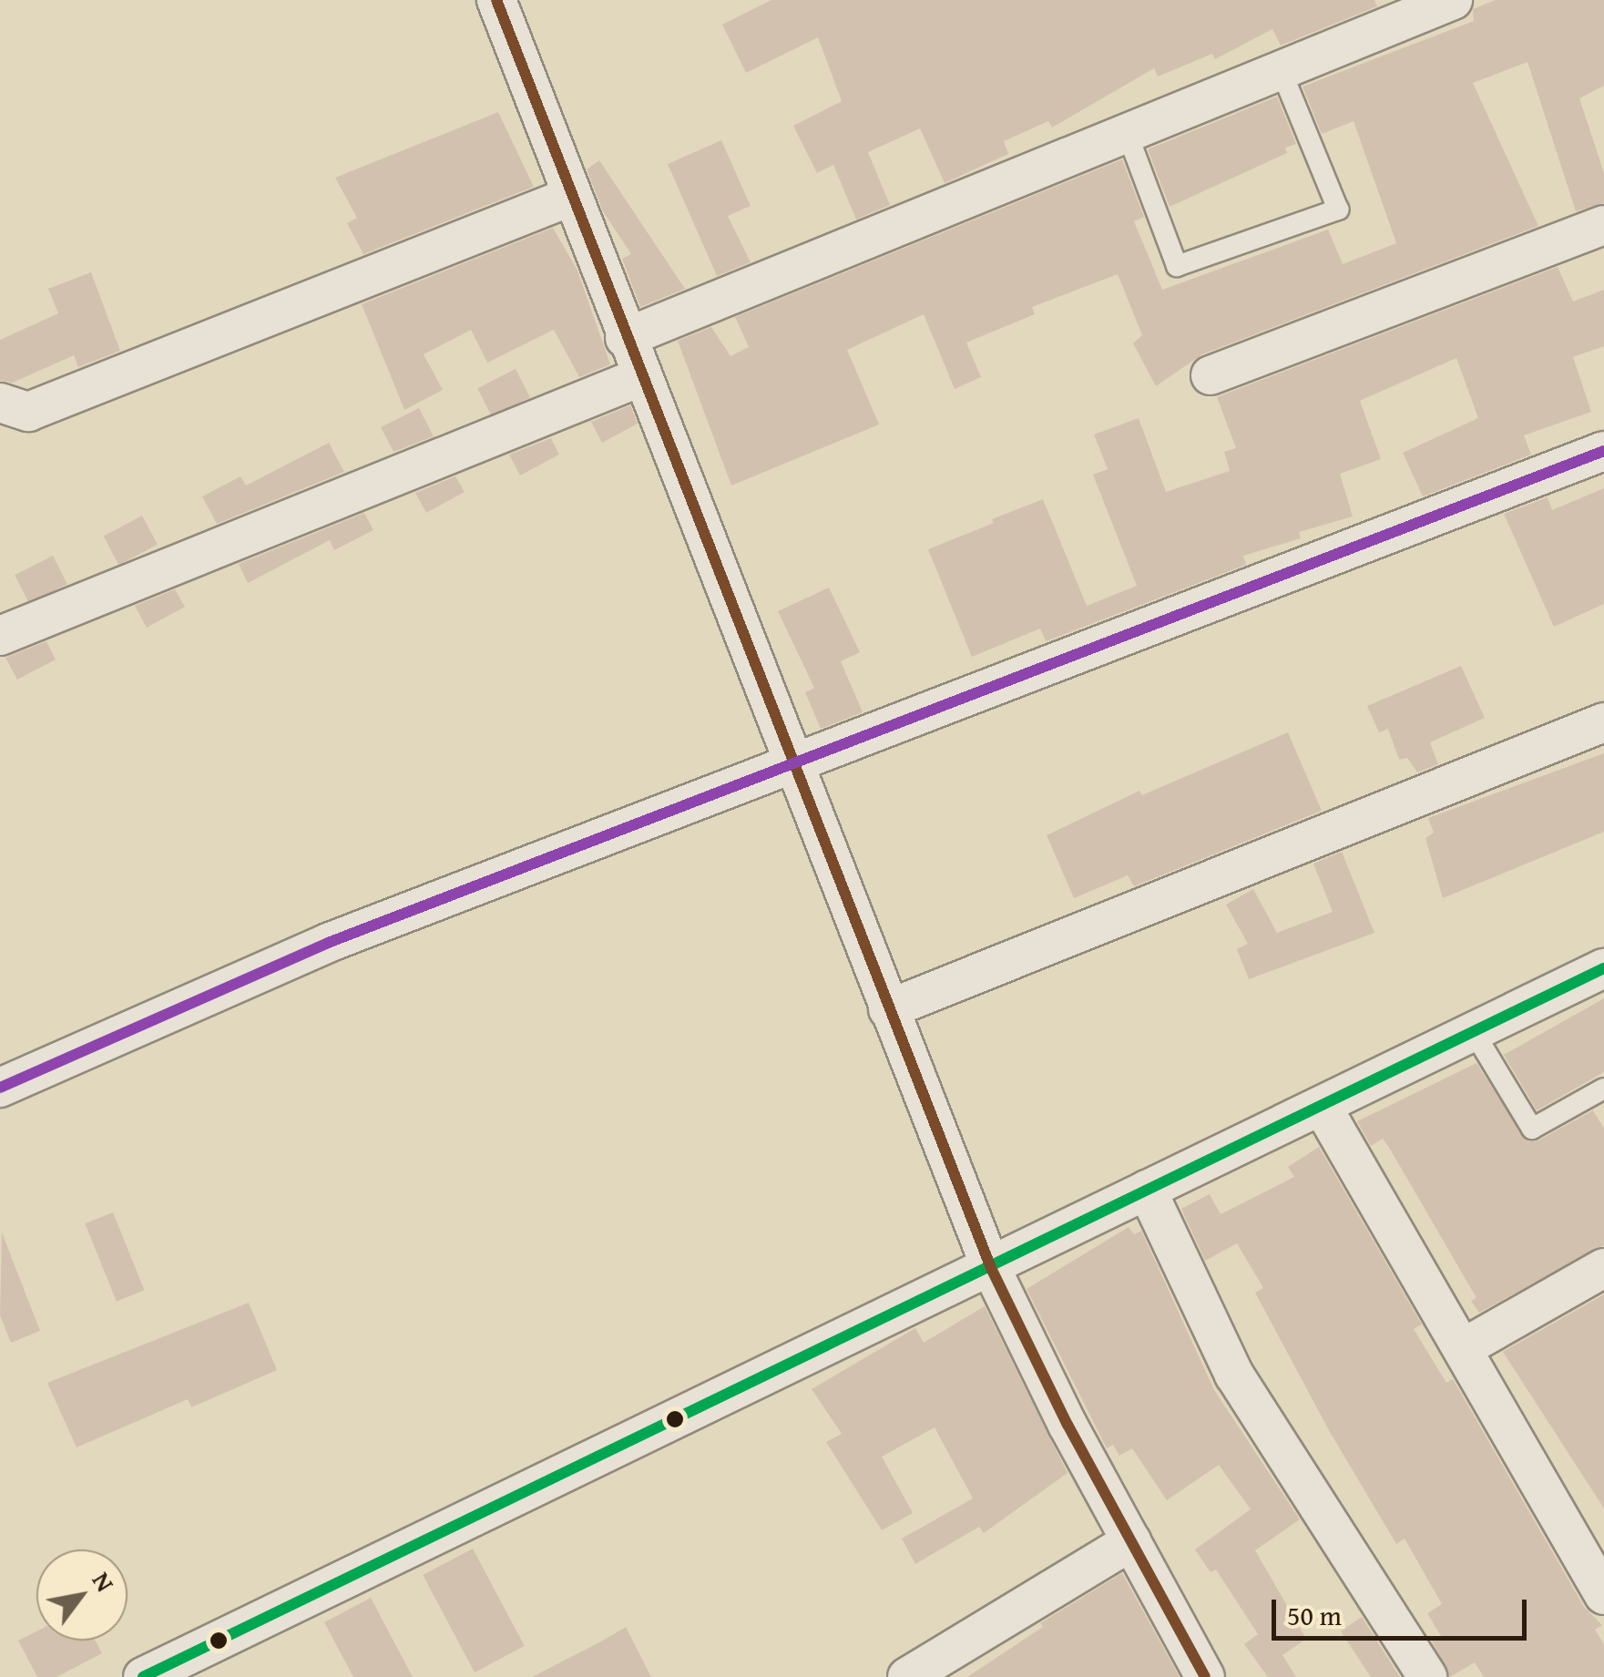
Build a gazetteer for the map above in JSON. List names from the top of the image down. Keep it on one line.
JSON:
{"scale_bar":"50 m","north":"top right"}
